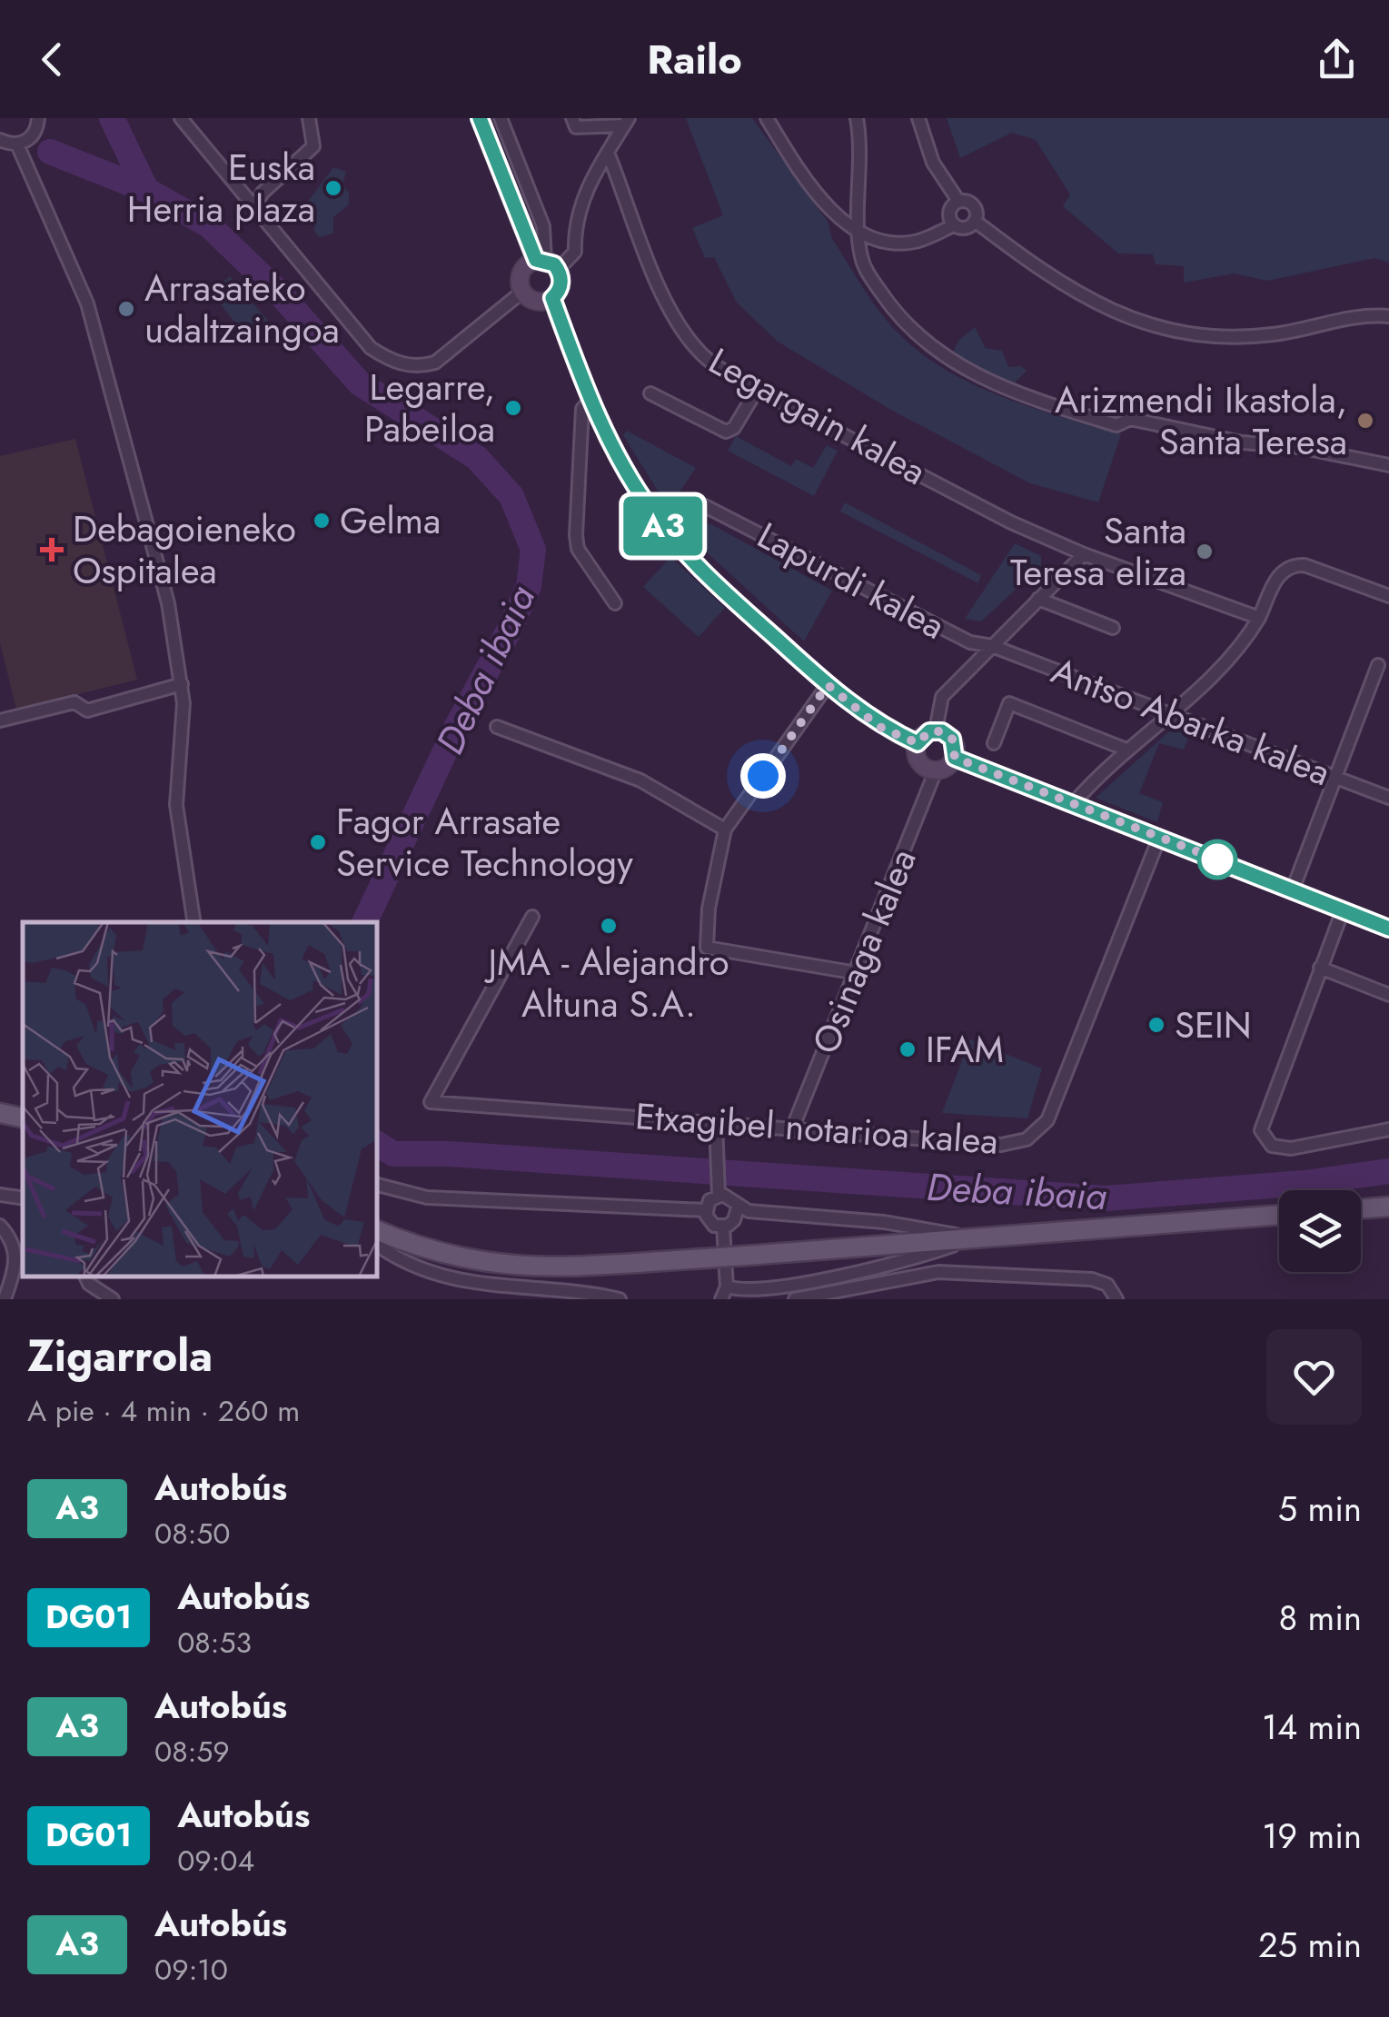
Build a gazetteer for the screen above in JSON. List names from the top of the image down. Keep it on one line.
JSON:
{"streets":{"street":["Legargain kalea","Lapurdi kalea","Antso Abarka kalea","Osinaga kalea","Etxagibel notarioa kalea"]},"crossings":[["Lapurdi kalea","Antso Abarka kalea"],["Osinaga kalea","Etxagibel notarioa kalea"]],"water":["Deba ibaia"],"places":{"other":["Euska Herria plaza","Arrasateko udaltzaingoa","Legarre, Pabeiloa","Arizmendi Ikastola, Santa Teresa","Gelma","Santa Teresa eliza","Fagor Arrasate Service Technology","JMA - Alejandro Altuna S.A.","SEIN","IFAM"],"health":["Debagoieneko Ospitalea"]},"lines":["bus line A3"],"page":{"header":"Railo","on_map":"A3","heading":["Zigarrola","A pie · 4 min · 260 m"],"list":[{"mark":"A3","name":"Autobús","note":"08:50","value":"5 min"},{"mark":"DG01","name":"Autobús","note":"08:53","value":"8 min"},{"mark":"A3","name":"Autobús","note":"08:59","value":"14 min"},{"mark":"DG01","name":"Autobús","note":"09:04","value":"19 min"},{"mark":"A3","name":"Autobús","note":"09:10","value":"25 min"}]}}
